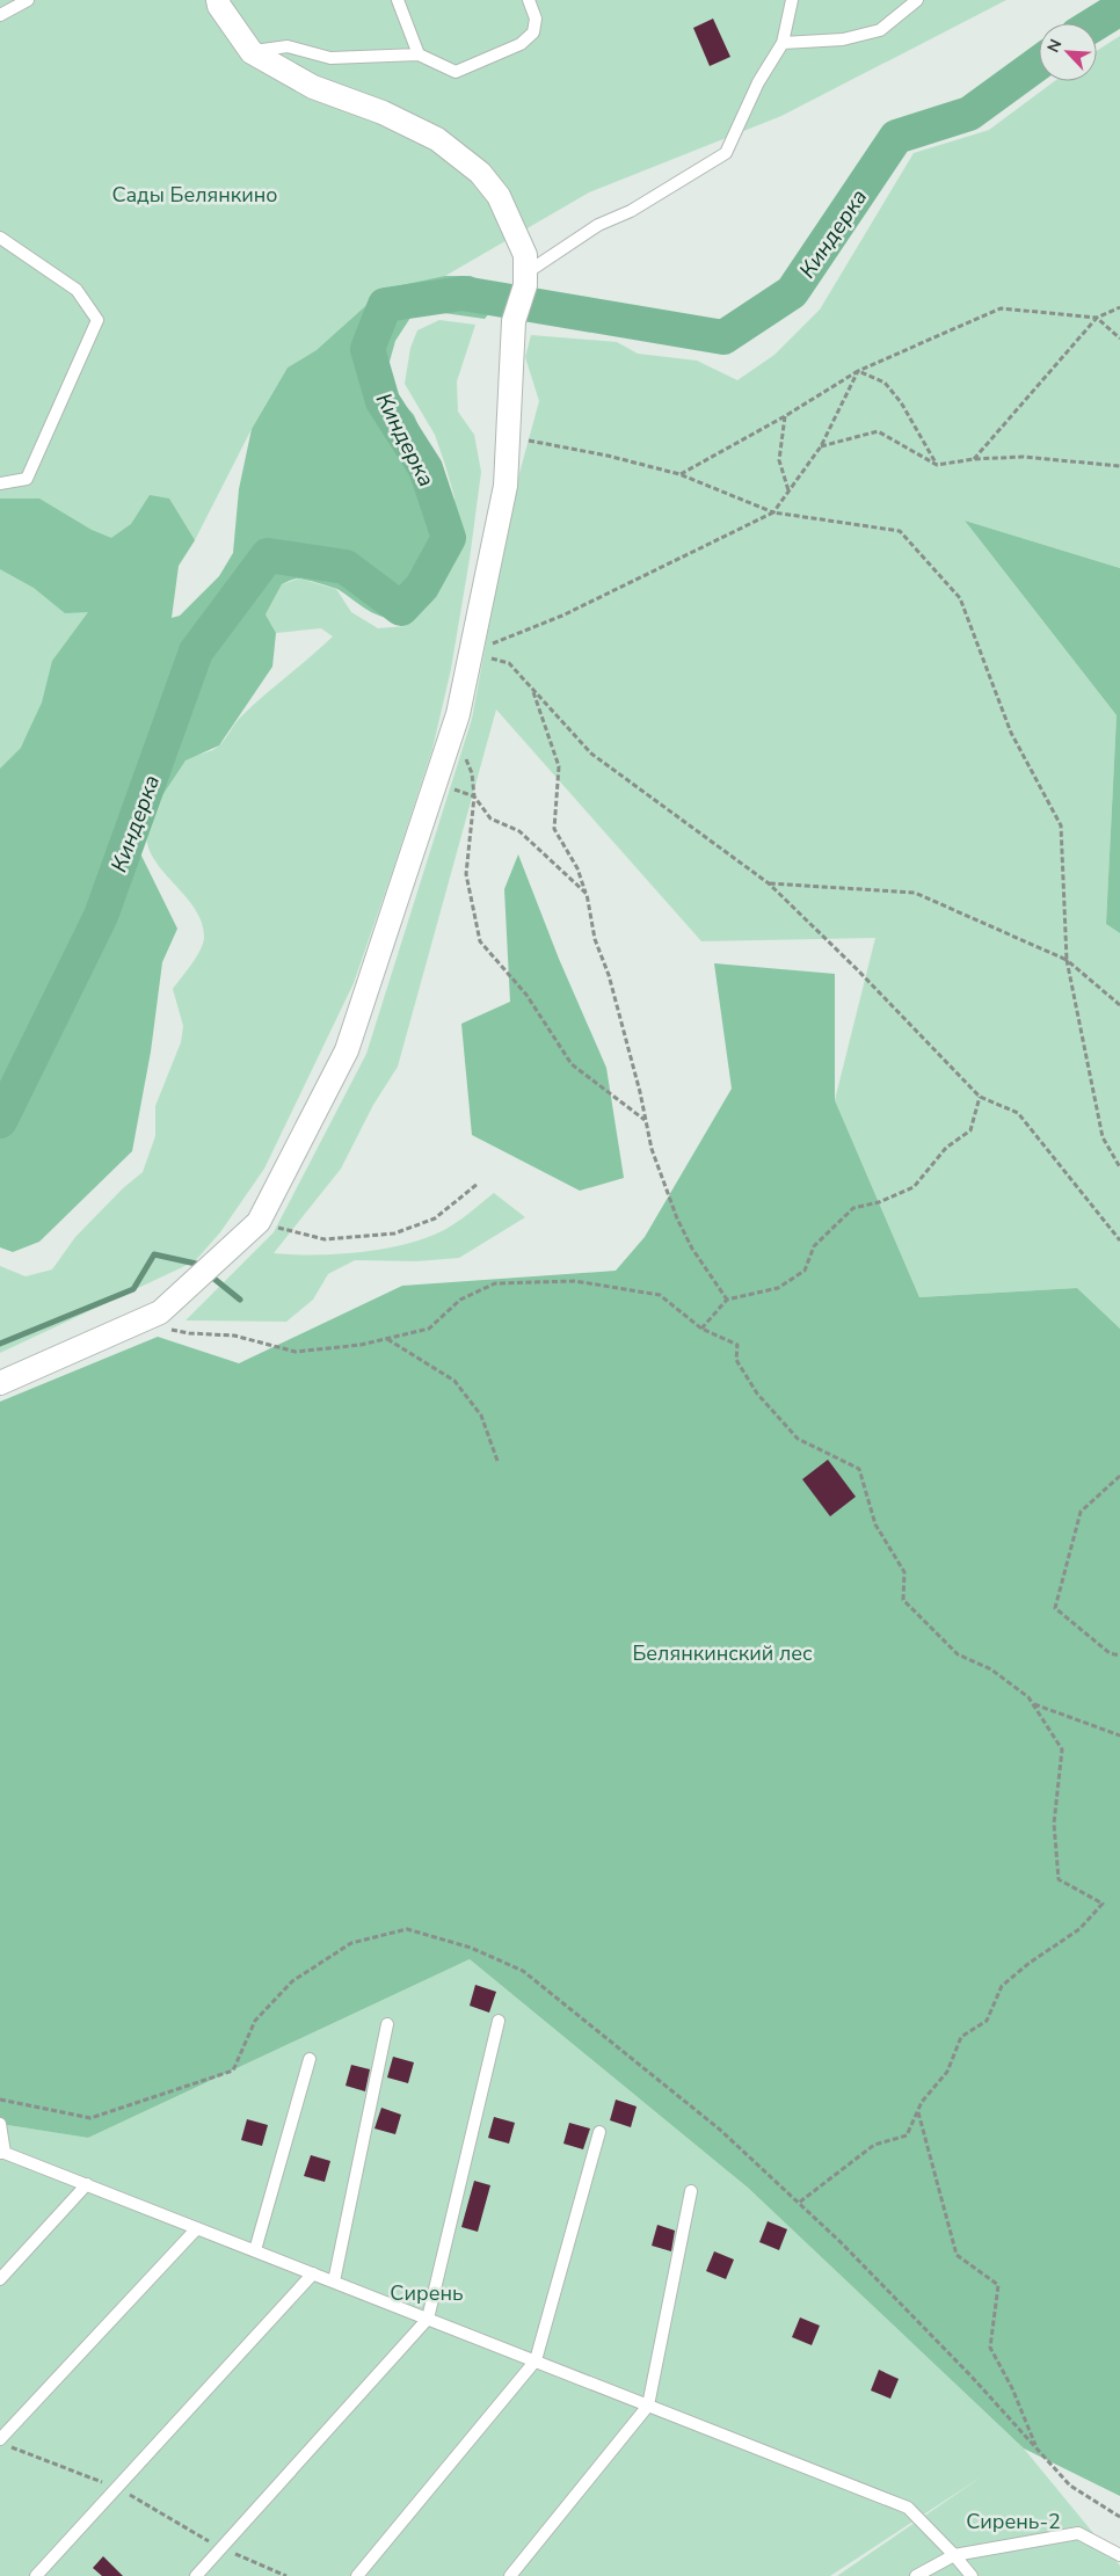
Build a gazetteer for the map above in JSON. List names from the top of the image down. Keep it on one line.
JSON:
{"water":["Киндерка"],"parks":["Сады Белянкино","Белянкинский лес","Сирень","Сирень-2"],"north":"top left"}
